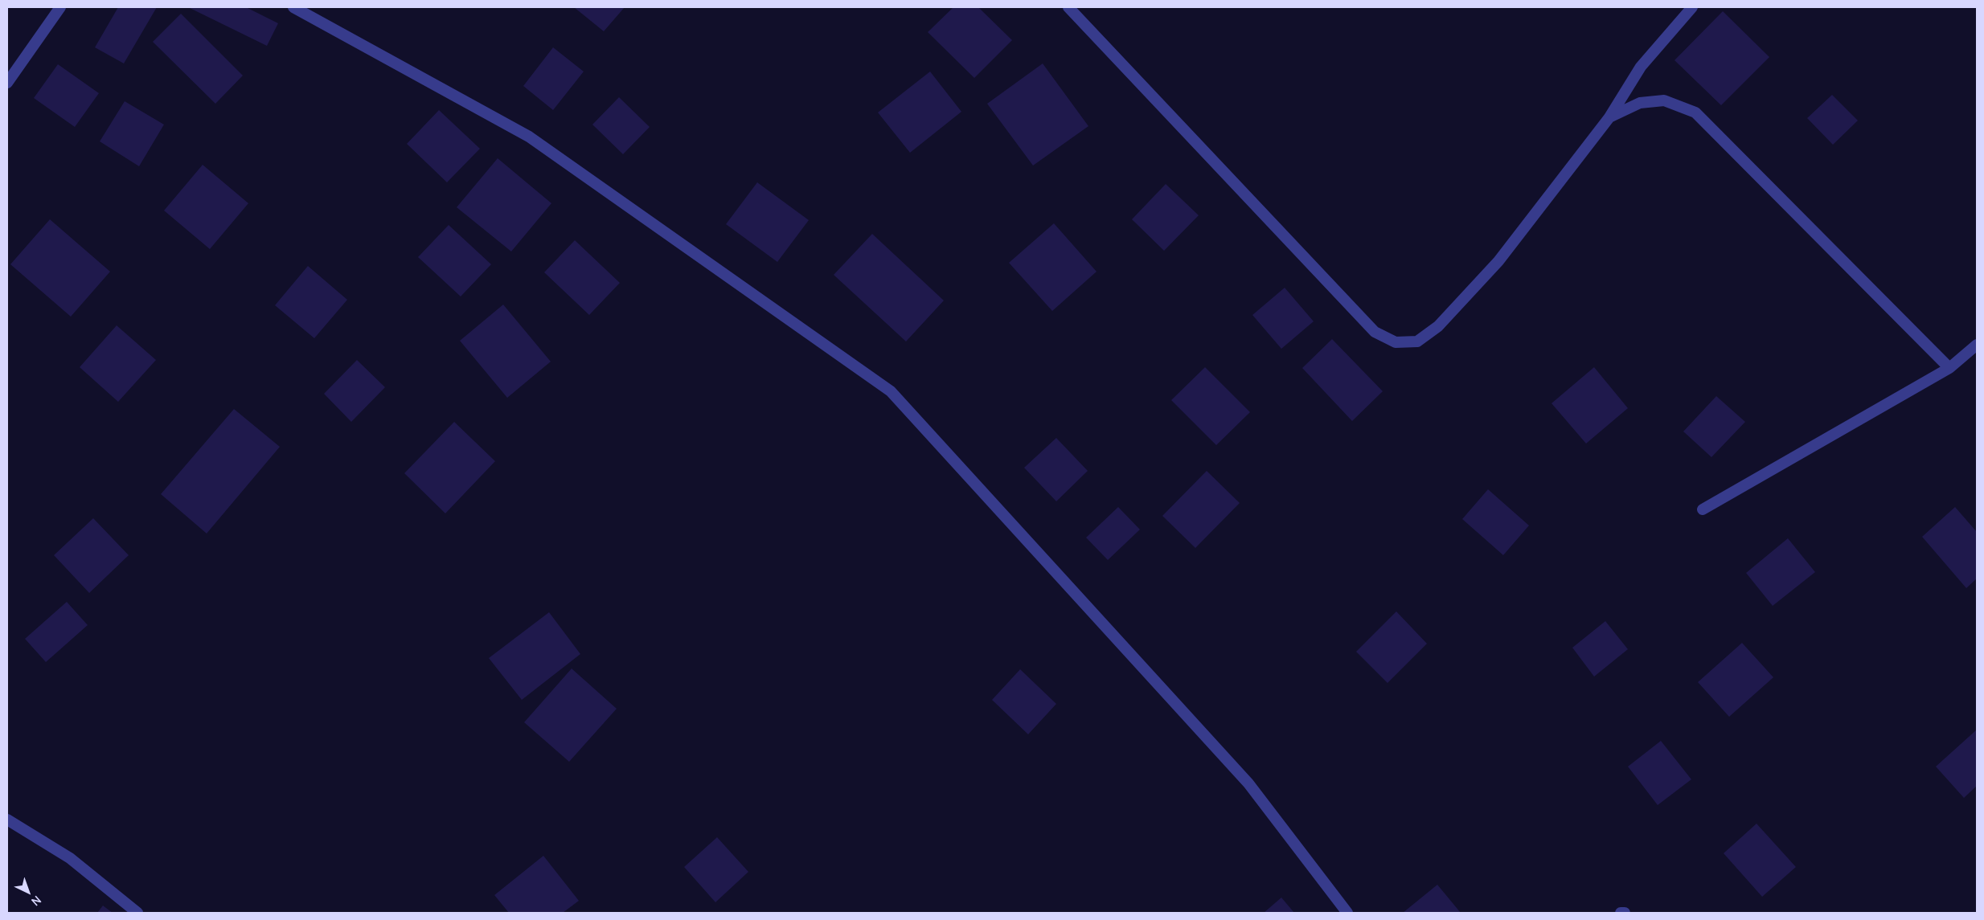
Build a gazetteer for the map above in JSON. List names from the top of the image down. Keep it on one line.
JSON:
{"north":"bottom right"}
